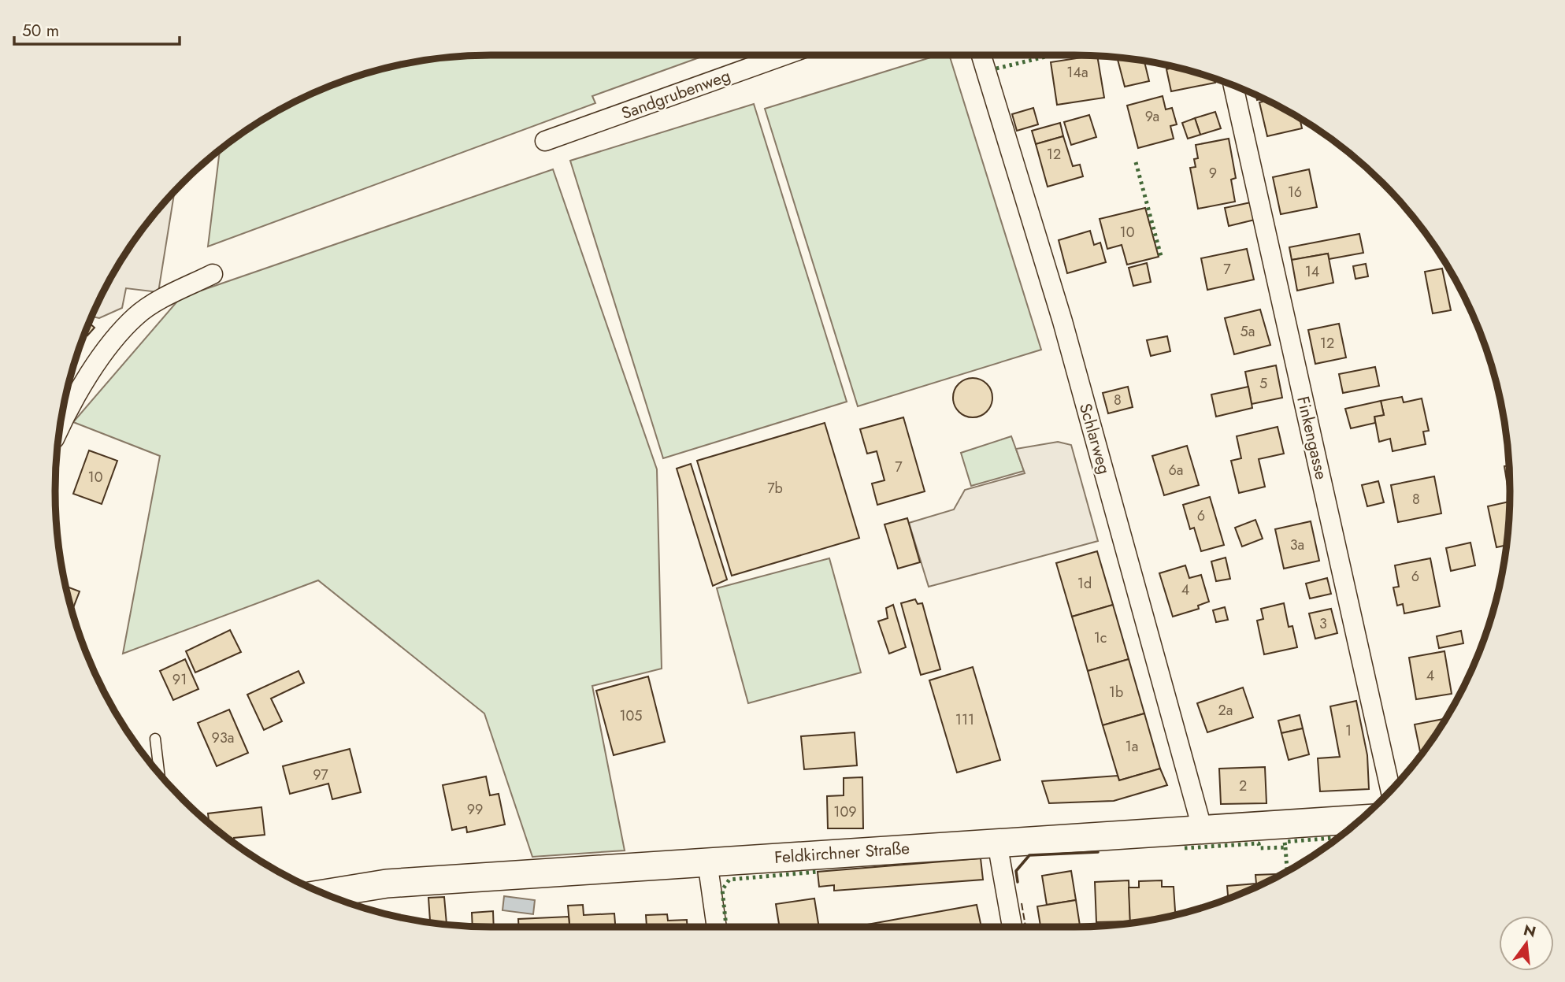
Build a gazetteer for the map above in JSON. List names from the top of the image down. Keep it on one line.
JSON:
{"streets":{"street":["Sandgrubenweg","Finkengasse","Schlarweg","Feldkirchner Straße"]},"crossings":[["Schlarweg","Feldkirchner Straße"]],"house_numbers":["14a","9a","12","9","16","10","7","14","5a","12","5","8","7","6a","10","7b","8","6","3a","6","1d","4","3","1c","4","91","1b","2a","105","111","1","93a","1a","97","2","99","109"],"scale_bar":"50 m","north":"top"}
